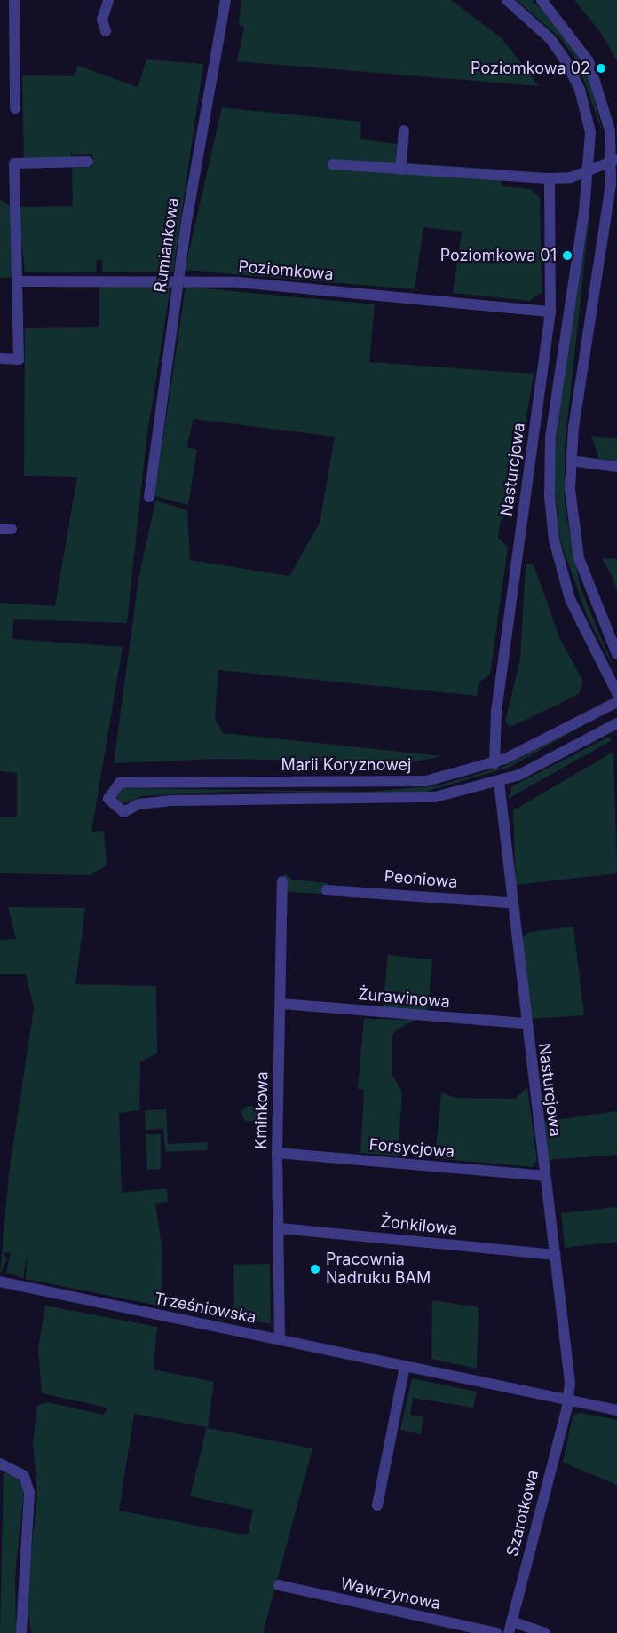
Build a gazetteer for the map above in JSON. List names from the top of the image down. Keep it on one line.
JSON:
{"streets":{"street":["Rumiankowa","Poziomkowa","Nasturcjowa","Marii Koryznowej","Peoniowa","Żurawinowa","Kminkowa","Forsycjowa","Żonkilowa","Trześniowska","Szarotkowa","Wawrzynowa"]},"crossings":[["Rumiankowa","Poziomkowa"],["Poziomkowa","Nasturcjowa"],["Nasturcjowa","Marii Koryznowej"],["Nasturcjowa","Peoniowa"],["Nasturcjowa","Żurawinowa"],["Nasturcjowa","Forsycjowa"],["Nasturcjowa","Żonkilowa"],["Nasturcjowa","Trześniowska"],["Nasturcjowa","Szarotkowa"],["Żurawinowa","Kminkowa"],["Kminkowa","Forsycjowa"],["Kminkowa","Żonkilowa"],["Kminkowa","Trześniowska"],["Trześniowska","Szarotkowa"]],"places":["Poziomkowa 02","Poziomkowa 01","Pracownia Nadruku BAM"]}
